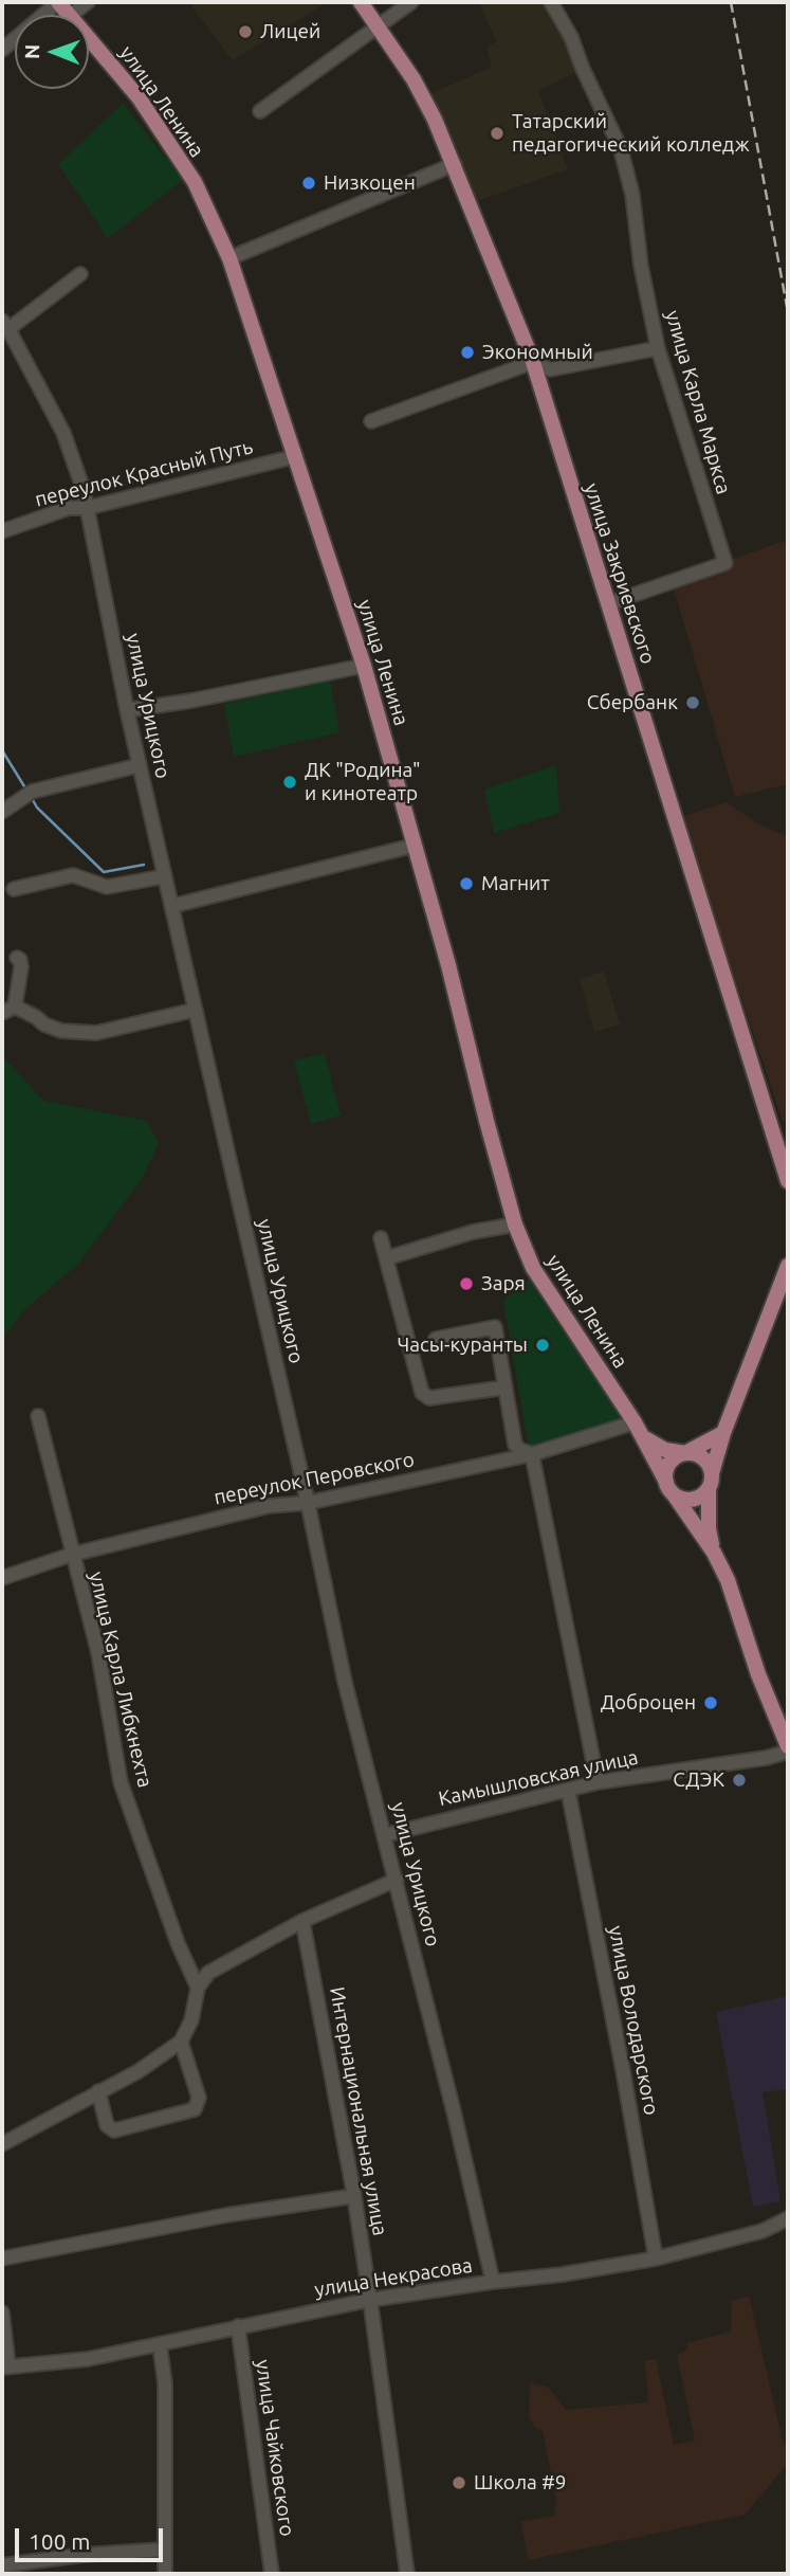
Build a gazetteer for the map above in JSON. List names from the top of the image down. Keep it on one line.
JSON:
{"streets":{"main road":["улица Ленина","улица Закриевского"],"street":["улица Карла Маркса","переулок Красный Путь","улица Урицкого","переулок Перовского","улица Карла Либкнехта","Камышловская улица","улица Володарского","Интернациональная улица","улица Некрасова","улица Чайковского"]},"crossings":[["улица Ленина","переулок Красный Путь"],["улица Ленина","переулок Перовского"],["улица Ленина","Камышловская улица"],["улица Карла Маркса","улица Закриевского"],["переулок Красный Путь","улица Урицкого"],["улица Урицкого","переулок Перовского"],["улица Урицкого","Камышловская улица"],["улица Урицкого","улица Некрасова"],["переулок Перовского","улица Карла Либкнехта"],["Камышловская улица","улица Володарского"],["улица Володарского","улица Некрасова"],["Интернациональная улица","улица Некрасова"],["улица Некрасова","улица Чайковского"]],"places":["Лицей","Татарский педагогический колледж","Низкоцен","Экономный","Сбербанк","ДК \"Родина\" и кинотеатр","Магнит","Заря","Часы-куранты","Доброцен","СДЭК","Школа #9"],"scale_bar":"100 m","north":"left"}
